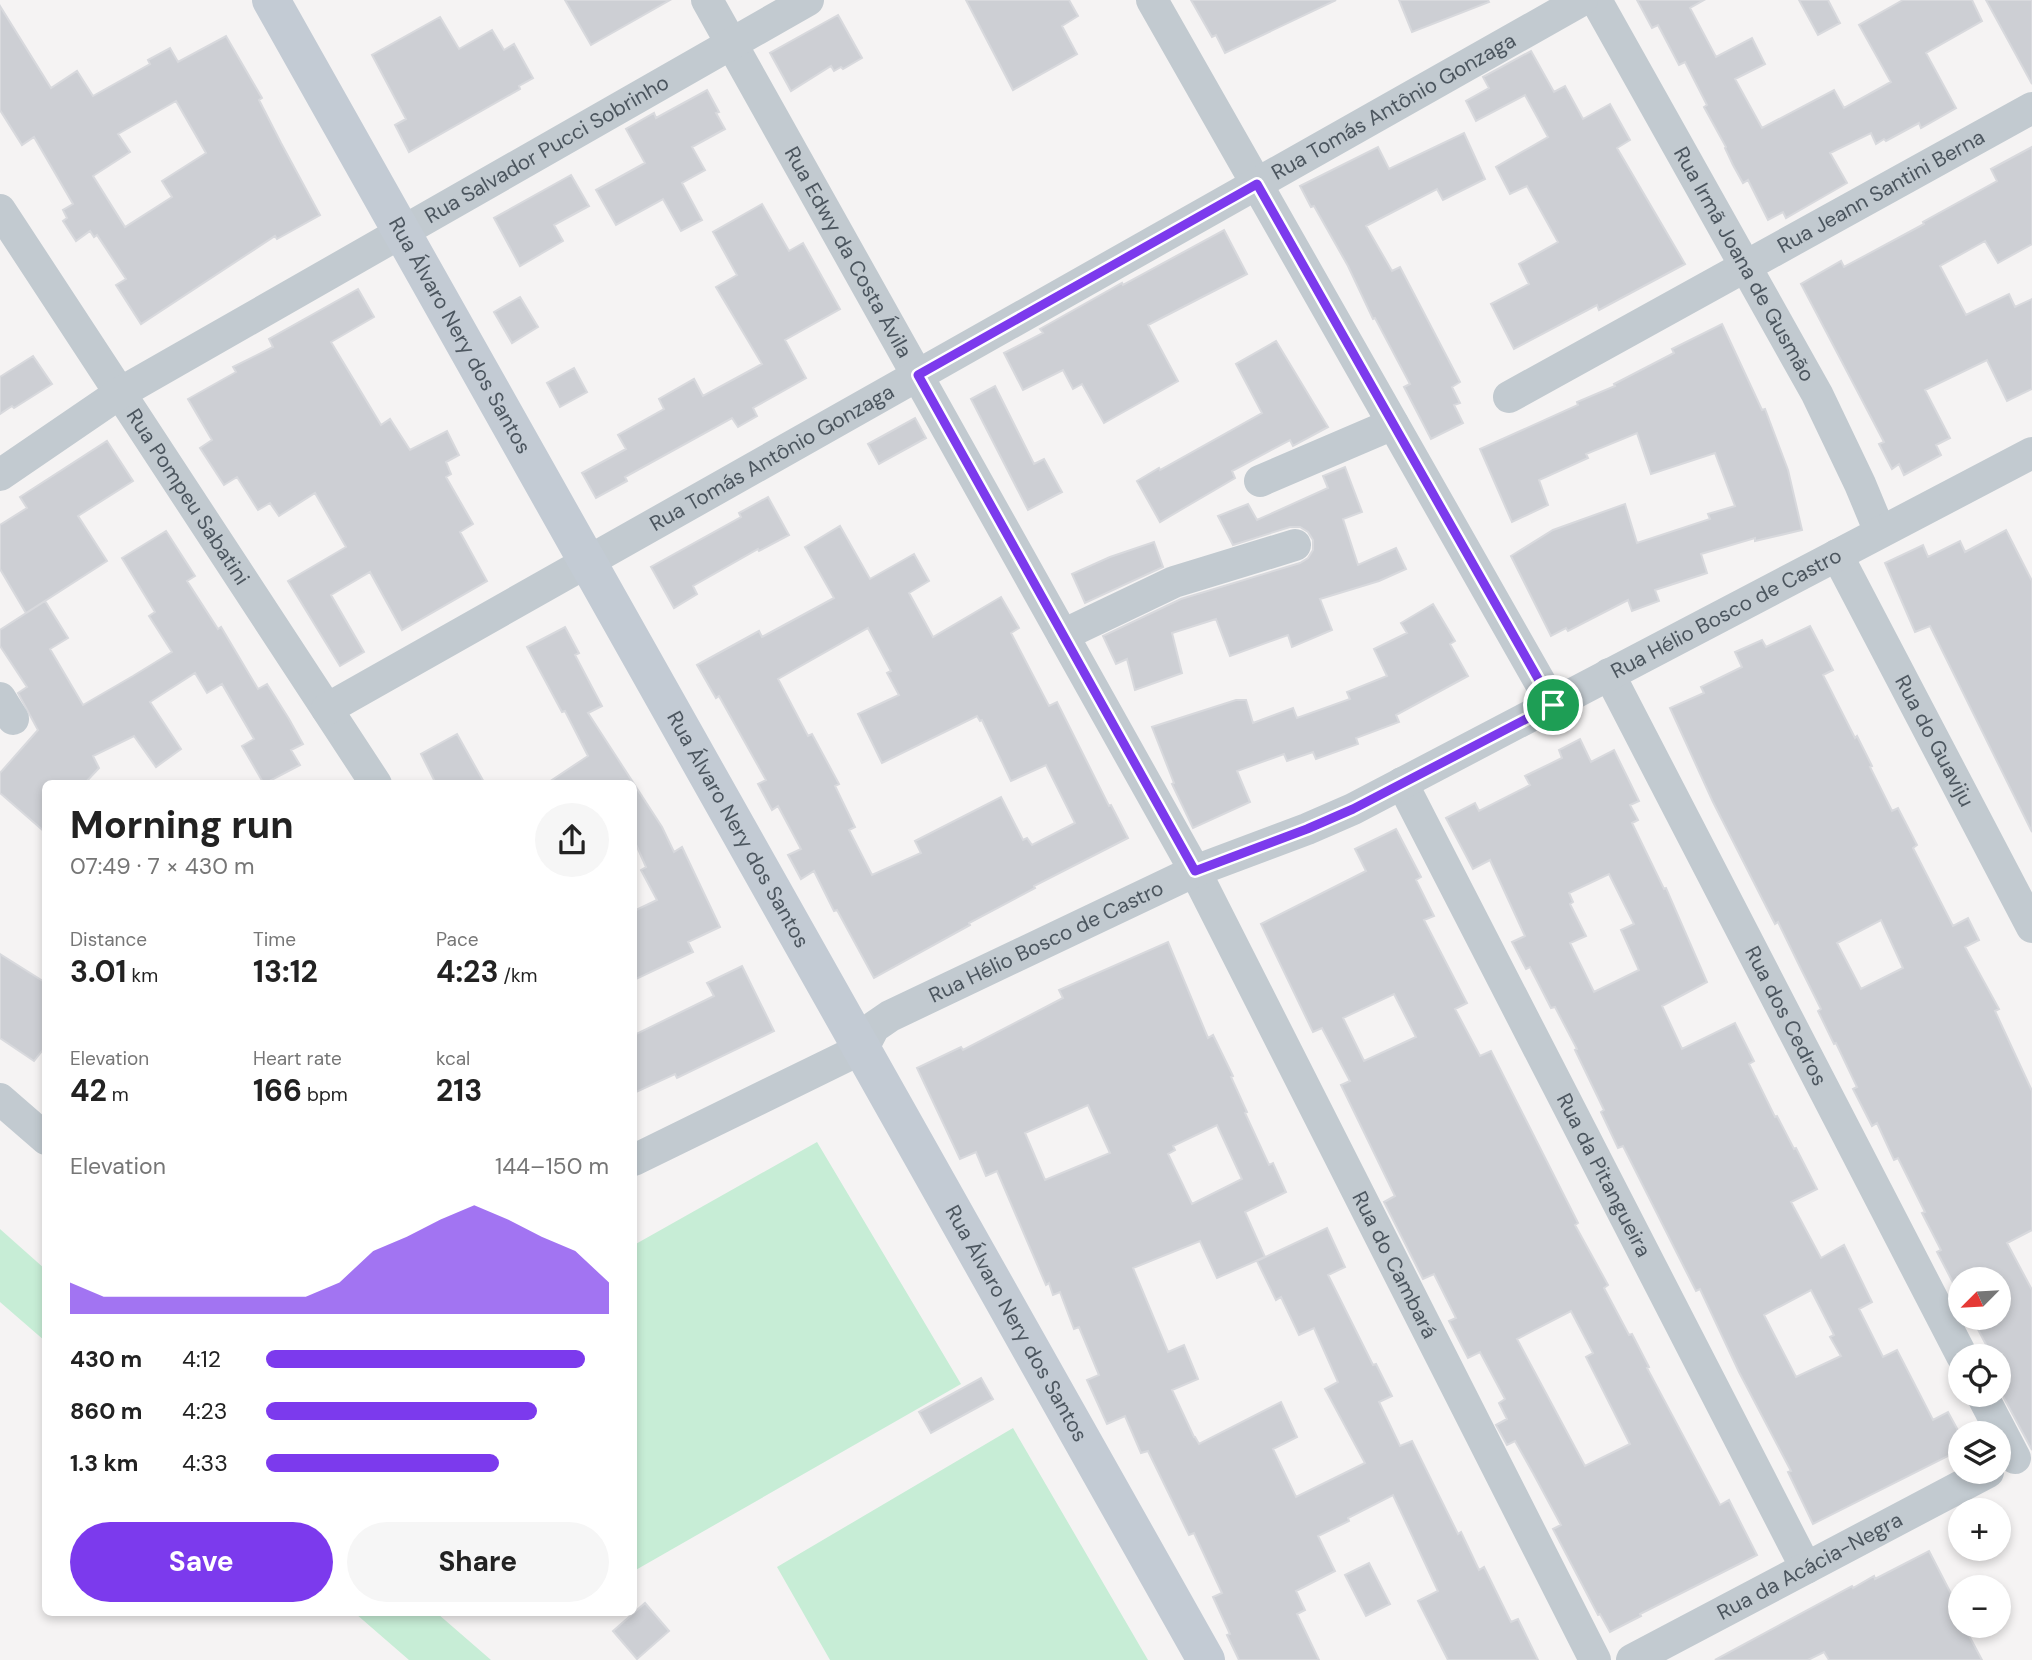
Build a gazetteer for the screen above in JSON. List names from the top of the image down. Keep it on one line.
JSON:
{"streets":{"main road":["Rua Álvaro Nery dos Santos"],"street":["Rua Tomás Antônio Gonzaga","Rua Salvador Pucci Sobrinho","Rua Jeann Santini Berna","Rua Edwy da Costa Ávila","Rua Irmã Joana de Gusmão","Rua Pompeu Sabatini","Rua Hélio Bosco de Castro","Rua do Guaviju","Rua dos Cedros","Rua da Pitangueira","Rua do Cambará","Rua da Acácia-Negra"]},"crossings":[["Rua Tomás Antônio Gonzaga","Rua Edwy da Costa Ávila"],["Rua Tomás Antônio Gonzaga","Rua Álvaro Nery dos Santos"],["Rua Tomás Antônio Gonzaga","Rua Pompeu Sabatini"],["Rua Salvador Pucci Sobrinho","Rua Edwy da Costa Ávila"],["Rua Salvador Pucci Sobrinho","Rua Álvaro Nery dos Santos"],["Rua Salvador Pucci Sobrinho","Rua Pompeu Sabatini"],["Rua Jeann Santini Berna","Rua Irmã Joana de Gusmão"],["Rua Edwy da Costa Ávila","Rua Hélio Bosco de Castro"],["Rua Edwy da Costa Ávila","Rua do Cambará"],["Rua Irmã Joana de Gusmão","Rua Hélio Bosco de Castro"],["Rua Álvaro Nery dos Santos","Rua Hélio Bosco de Castro"],["Rua Hélio Bosco de Castro","Rua do Guaviju"],["Rua Hélio Bosco de Castro","Rua dos Cedros"],["Rua Hélio Bosco de Castro","Rua da Pitangueira"],["Rua Hélio Bosco de Castro","Rua do Cambará"],["Rua da Pitangueira","Rua da Acácia-Negra"]],"north":"bottom left","page":{"heading":["Morning run","07:49 · 7 × 430 m"],"stats":[["Distance","3.01 km"],["Time","13:12"],["Pace","4:23 /km"],["Elevation","42 m"],["Heart rate","166 bpm"],["kcal","213"]],"chart":["Elevation","144–150 m"],"map_buttons":["+","−"],"list":[{"name":"430 m","note":"4:12"},{"name":"860 m","note":"4:23"},{"name":"1.3 km","note":"4:33"}],"buttons":["Save","Share"]}}
